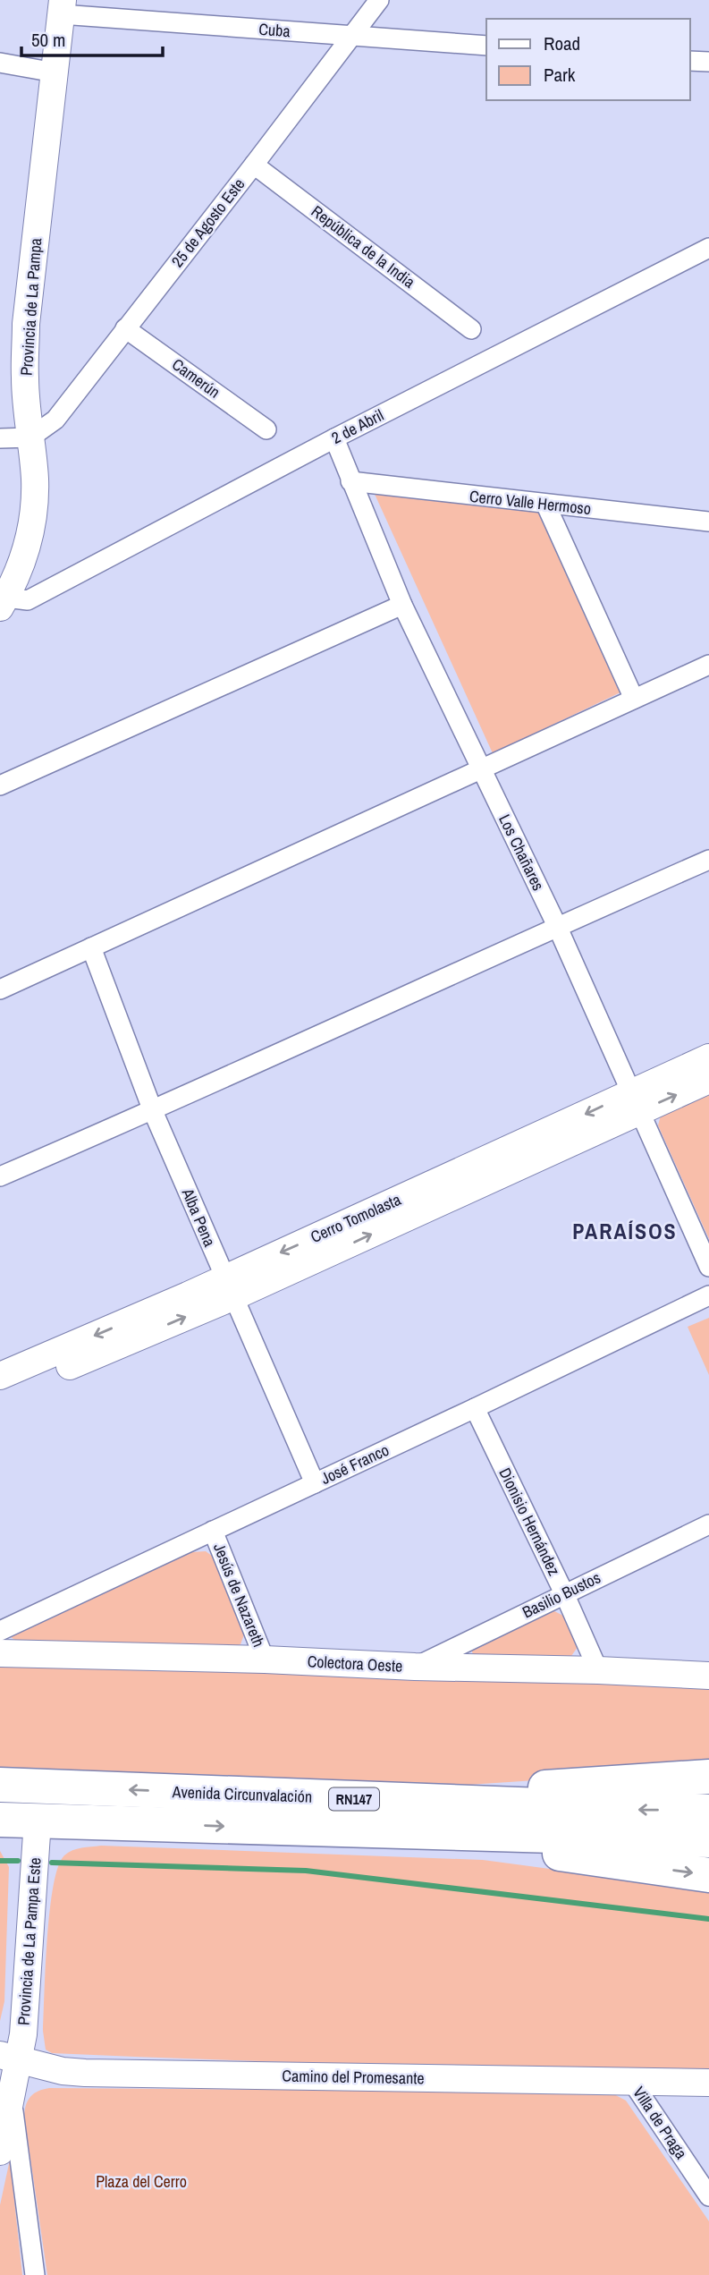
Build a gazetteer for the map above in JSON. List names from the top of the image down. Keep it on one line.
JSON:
{"streets":{"highway":["Avenida Circunvalación","RN147"],"street":["Cuba","25 de Agosto Este","República de la India","Provincia de La Pampa","Camerún","2 de Abril","Cerro Valle Hermoso","Los Chañares","Alba Pena","Cerro Tomolasta","José Franco","Dionisio Hernández","Jesús de Nazareth","Basilio Bustos","Colectora Oeste","Provincia de La Pampa Este","Camino del Promesante","Villa de Praga"]},"crossings":[["Cuba","25 de Agosto Este"],["Cuba","Provincia de La Pampa"],["25 de Agosto Este","República de la India"],["25 de Agosto Este","Provincia de La Pampa"],["25 de Agosto Este","Camerún"],["Provincia de La Pampa","2 de Abril"],["2 de Abril","Los Chañares"],["Cerro Valle Hermoso","Los Chañares"],["Los Chañares","Cerro Tomolasta"],["Alba Pena","Cerro Tomolasta"],["Alba Pena","José Franco"],["José Franco","Dionisio Hernández"],["José Franco","Jesús de Nazareth"],["Dionisio Hernández","Basilio Bustos"],["Dionisio Hernández","Colectora Oeste"],["Jesús de Nazareth","Colectora Oeste"],["Basilio Bustos","Colectora Oeste"],["Avenida Circunvalación","Provincia de La Pampa Este"],["Provincia de La Pampa Este","Camino del Promesante"],["Camino del Promesante","Villa de Praga"]],"districts":["PARAÍSOS"],"parks":["Plaza del Cerro"],"legend":["Road","Park"],"scale_bar":"50 m"}
